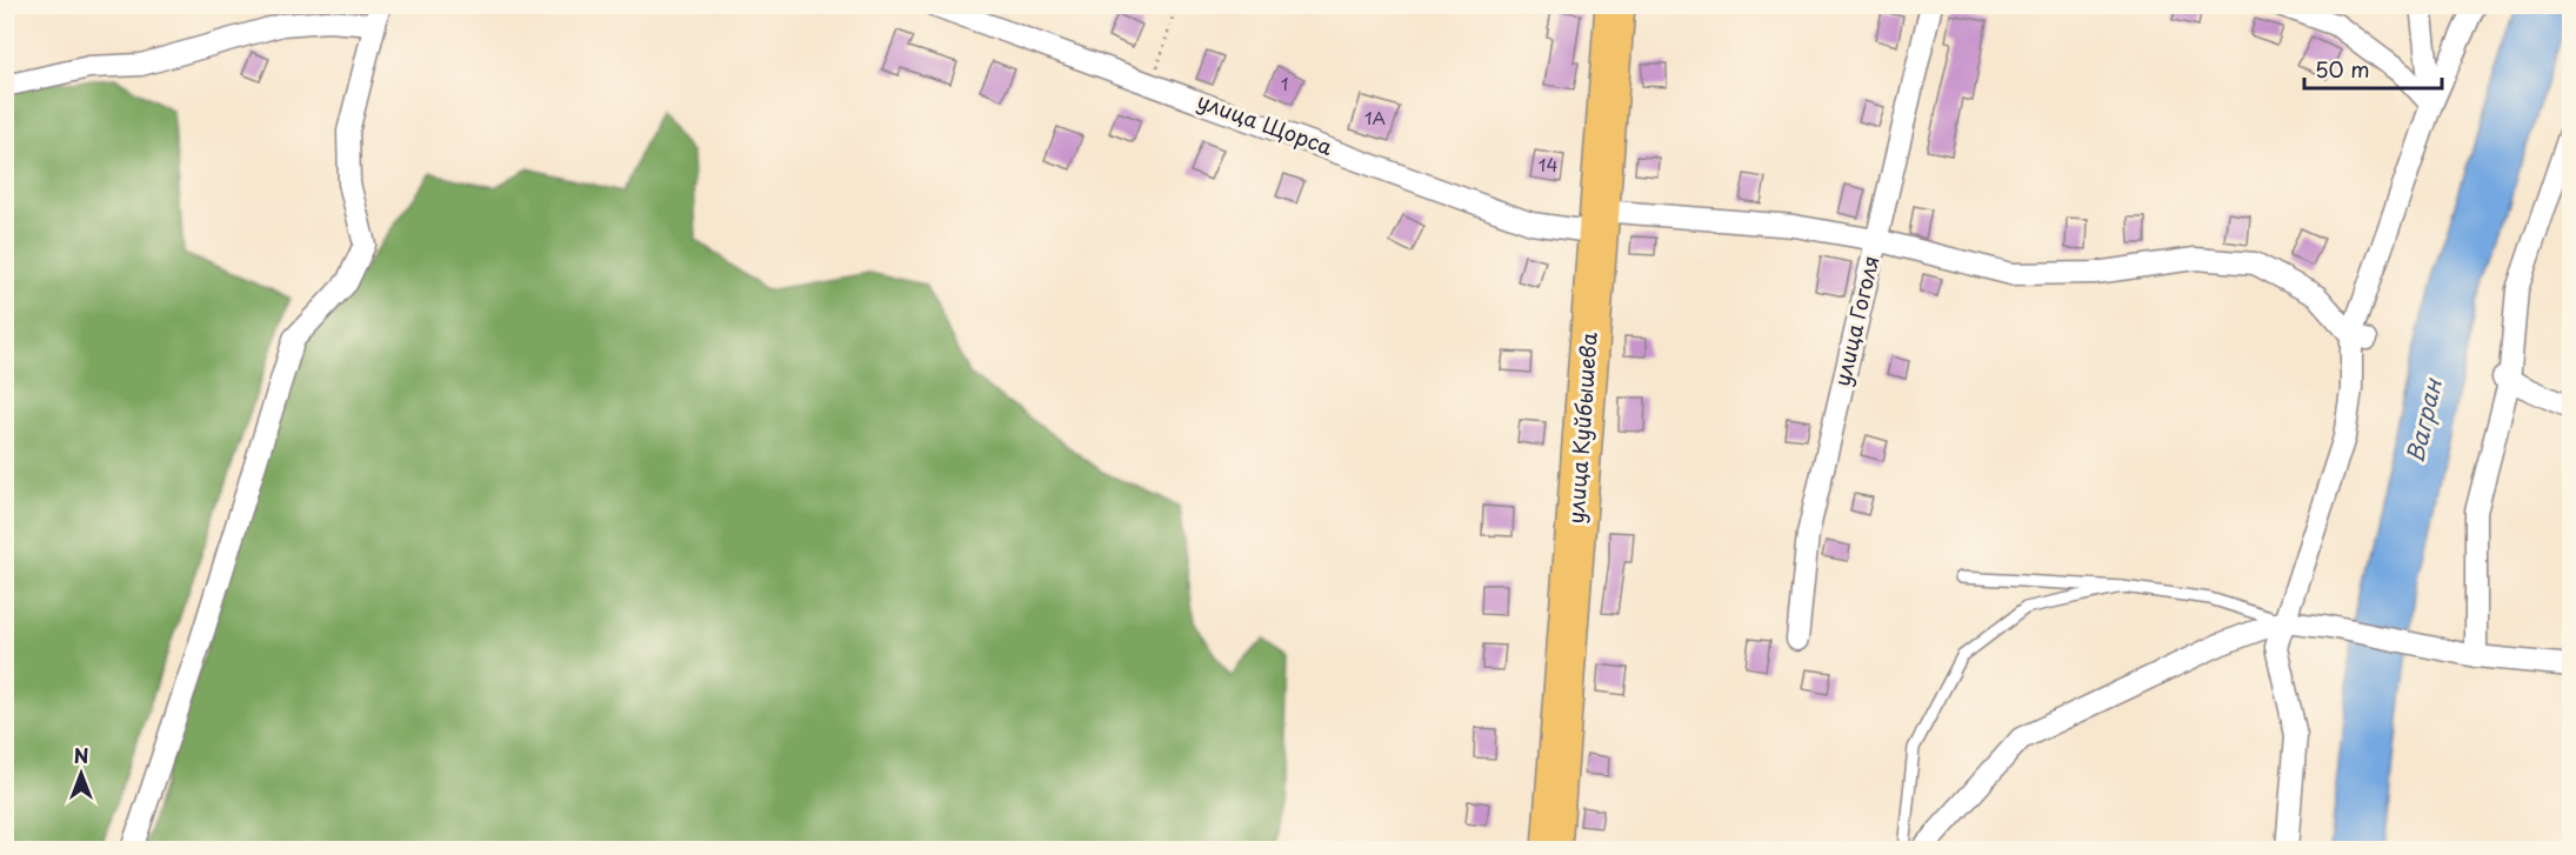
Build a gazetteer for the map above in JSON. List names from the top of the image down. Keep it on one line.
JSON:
{"streets":{"highway":["улица Куйбышева"],"street":["улица Щорса","улица Гоголя"]},"crossings":[["улица Щорса","улица Гоголя"],["улица Щорса","улица Куйбышева"]],"water":["Вагран"],"house_numbers":["1","1А","14"],"scale_bar":"50 m","north":"top"}
